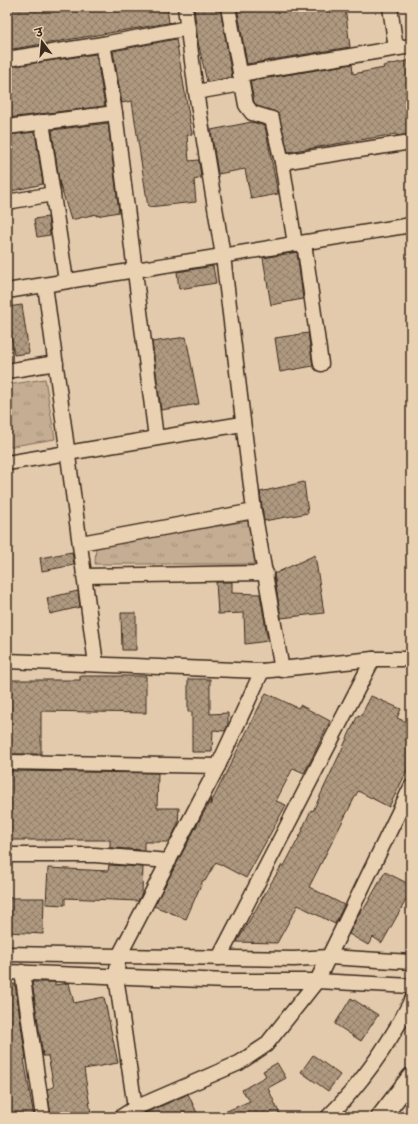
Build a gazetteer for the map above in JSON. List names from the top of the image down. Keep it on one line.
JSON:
{"north":"top"}
